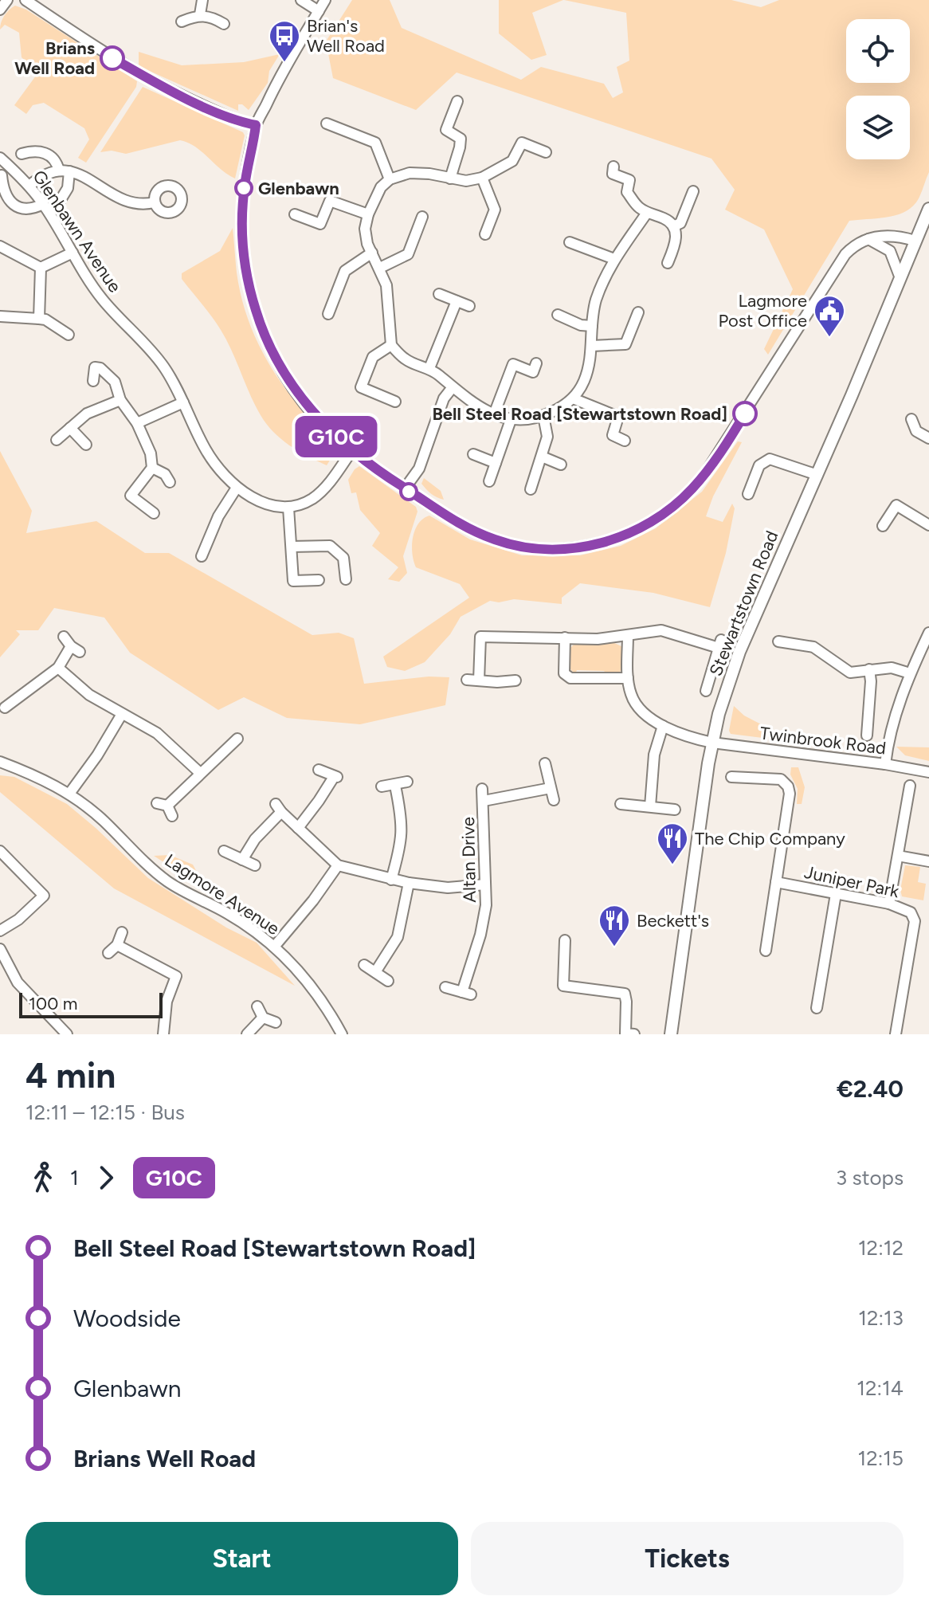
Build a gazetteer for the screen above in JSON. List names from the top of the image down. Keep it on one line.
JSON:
{"streets":{"main road":["Stewartstown Road"],"street":["Glenbawn Avenue","Twinbrook Road","Altan Drive","Juniper Park","Lagmore Avenue"]},"crossings":[["Stewartstown Road","Twinbrook Road"]],"places":{"other":["Brians Well Road","Glenbawn","Bell Steel Road [Stewartstown Road]"],"bus stop":["Brian's Well Road"],"public building":["Lagmore Post Office"],"restaurant":["The Chip Company","Beckett's"]},"lines":["bus line G10C"],"scale_bar":"100 m","page":{"on_map":"G10C","scale":"100 m","heading":["4 min","12:11 – 12:15 · Bus","€2.40"],"legs":["1","G10C","3 stops"],"list":[{"name":"Bell Steel Road [Stewartstown Road]","value":"12:12"},{"name":"Woodside","value":"12:13"},{"name":"Glenbawn","value":"12:14"},{"name":"Brians Well Road","value":"12:15"}],"buttons":["Start","Tickets"]}}
